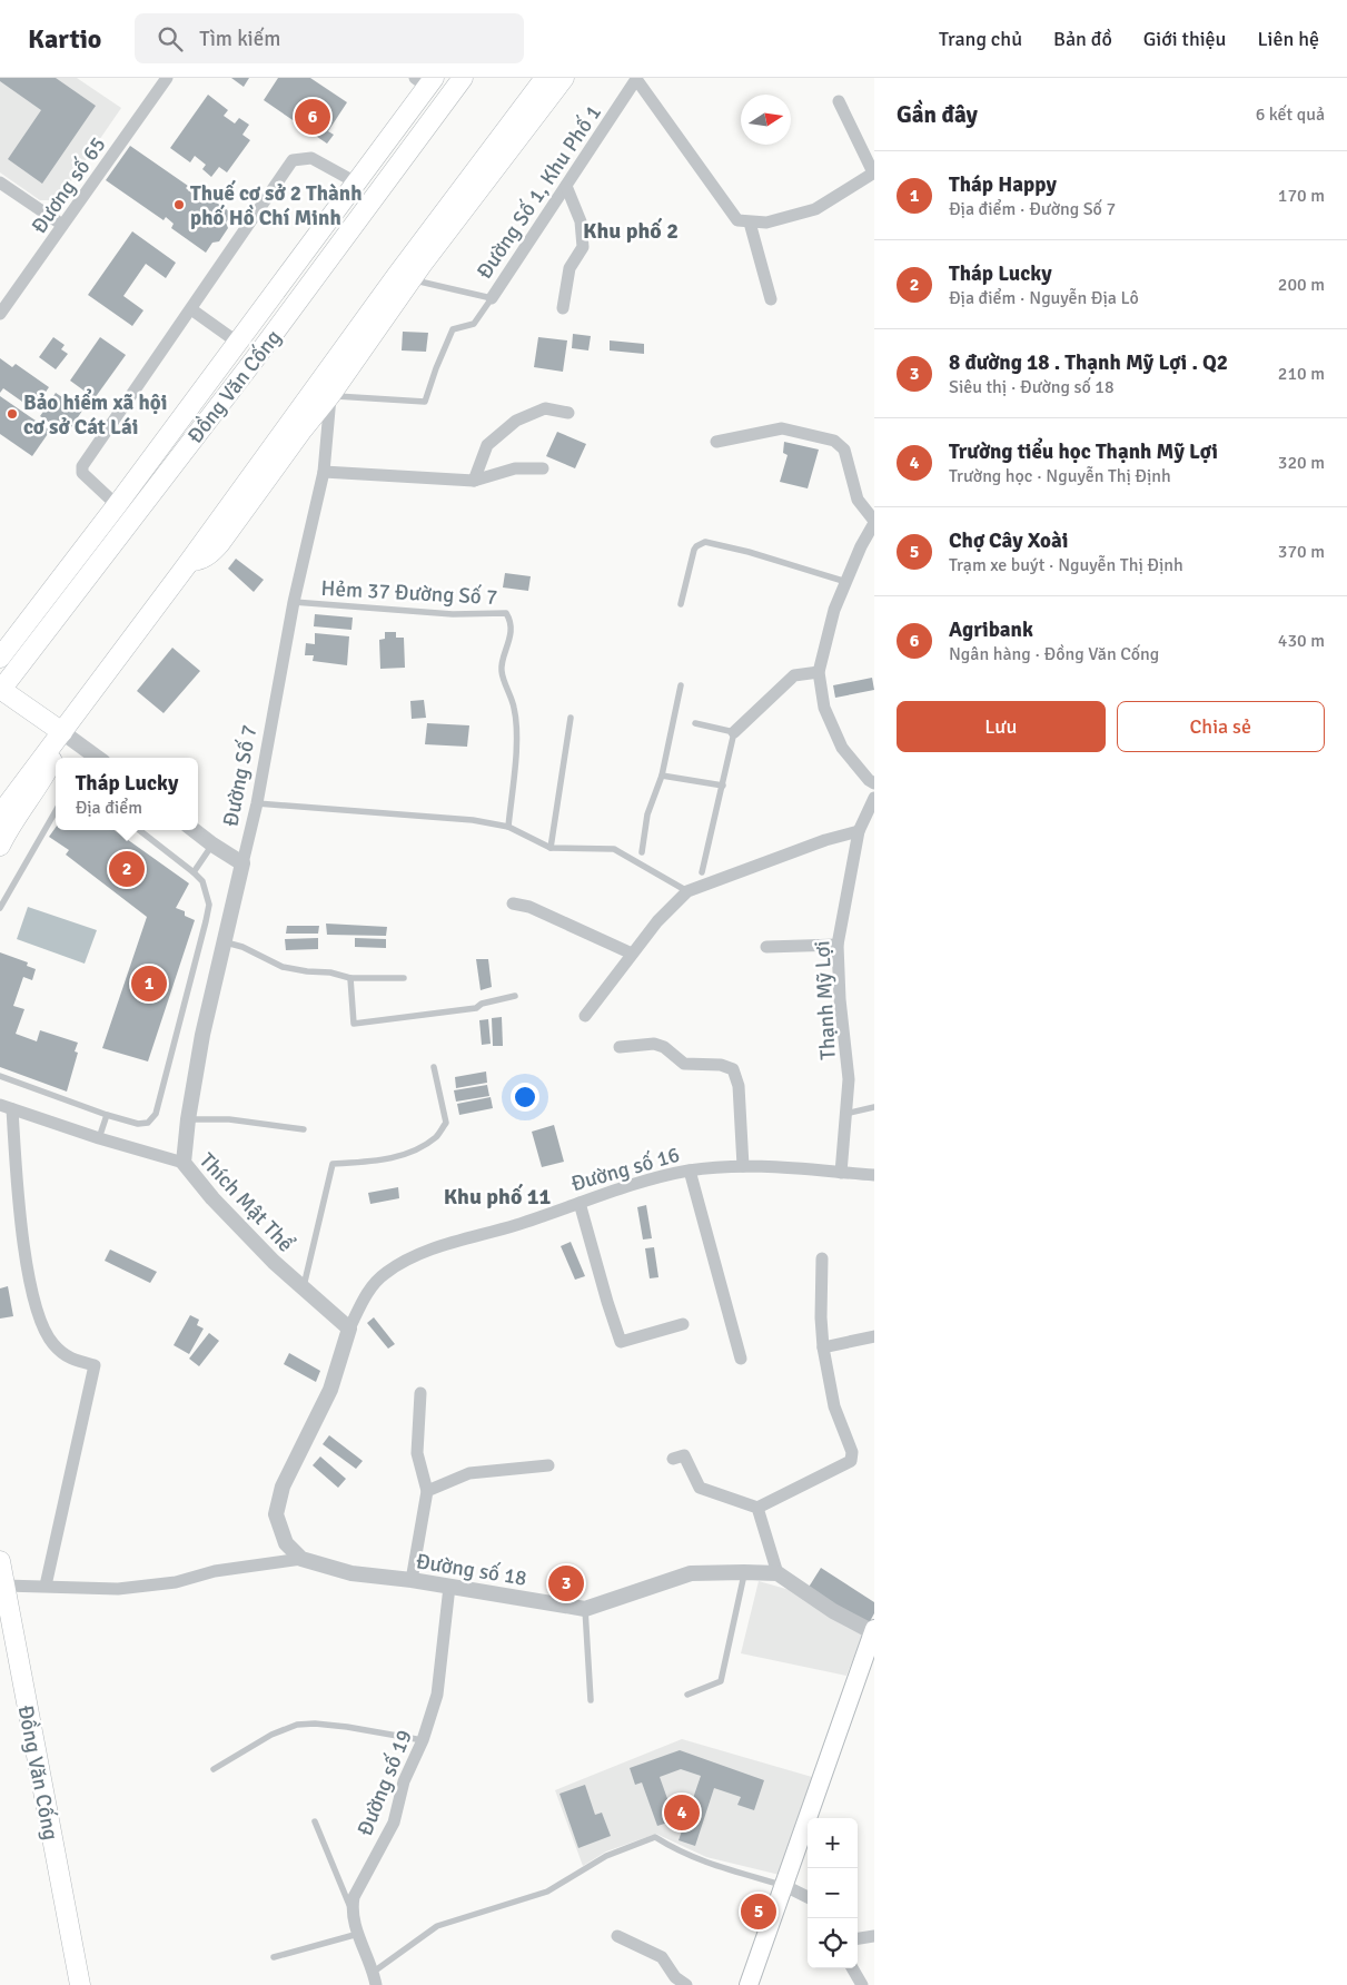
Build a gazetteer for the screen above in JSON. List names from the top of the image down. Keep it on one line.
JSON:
{"streets":{"main road":["Đồng Văn Cống"],"street":["Đương số 65","Đường Số 1, Khu Phố 1","Đường Số 7","Thạnh Mỹ Lợi","Đường số 16","Thích Mật Thể","Đường số 18","Đường số 19"],"lane":["Hẻm 37 Đường Số 7"]},"crossings":[["Đồng Văn Cống","Đường số 18"],["Hẻm 37 Đường Số 7","Đường Số 7"],["Đường Số 7","Thích Mật Thể"],["Thạnh Mỹ Lợi","Đường số 16"],["Đường số 16","Thích Mật Thể"],["Đường số 16","Đường số 18"],["Đường số 18","Đường số 19"]],"districts":["Khu phố 2","Khu phố 11"],"places":["Thuế cơ sở 2 Thành phố Hồ Chí Minh","Bảo hiểm xã hội cơ sở Cát Lái"],"north":"right","page":{"header":"Kartio","search":"Tìm kiếm","nav":["Trang chủ","Bản đồ","Giới thiệu","Liên hệ"],"heading":["Gần đây","6 kết quả"],"pins":["6","2","1","3","4","5"],"list":[{"mark":"1","name":"Tháp Happy","note":"Địa điểm · Đường Số 7","value":"170 m"},{"mark":"2","name":"Tháp Lucky","note":"Địa điểm · Nguyễn Địa Lô","value":"200 m"},{"mark":"3","name":"8 đường 18 . Thạnh Mỹ Lợi . Q2","note":"Siêu thị · Đường số 18","value":"210 m"},{"mark":"4","name":"Trường tiểu học Thạnh Mỹ Lợi","note":"Trường học · Nguyễn Thị Định","value":"320 m"},{"mark":"5","name":"Chợ Cây Xoài","note":"Trạm xe buýt · Nguyễn Thị Định","value":"370 m"},{"mark":"6","name":"Agribank","note":"Ngân hàng · Đồng Văn Cống","value":"430 m"}],"buttons":["Lưu","Chia sẻ"],"popup":["Tháp Lucky","Địa điểm"],"map_buttons":["+","−"]}}
